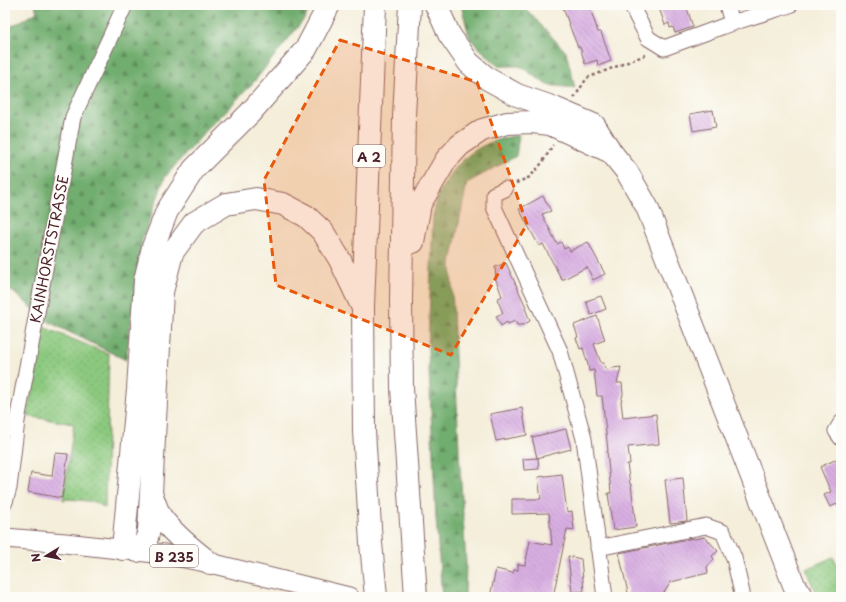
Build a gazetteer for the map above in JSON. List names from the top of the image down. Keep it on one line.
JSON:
{"streets":{"highway":["A 2"],"main road":["B 235"],"street":["KAINHORSTSTRASSE"]},"north":"left"}
